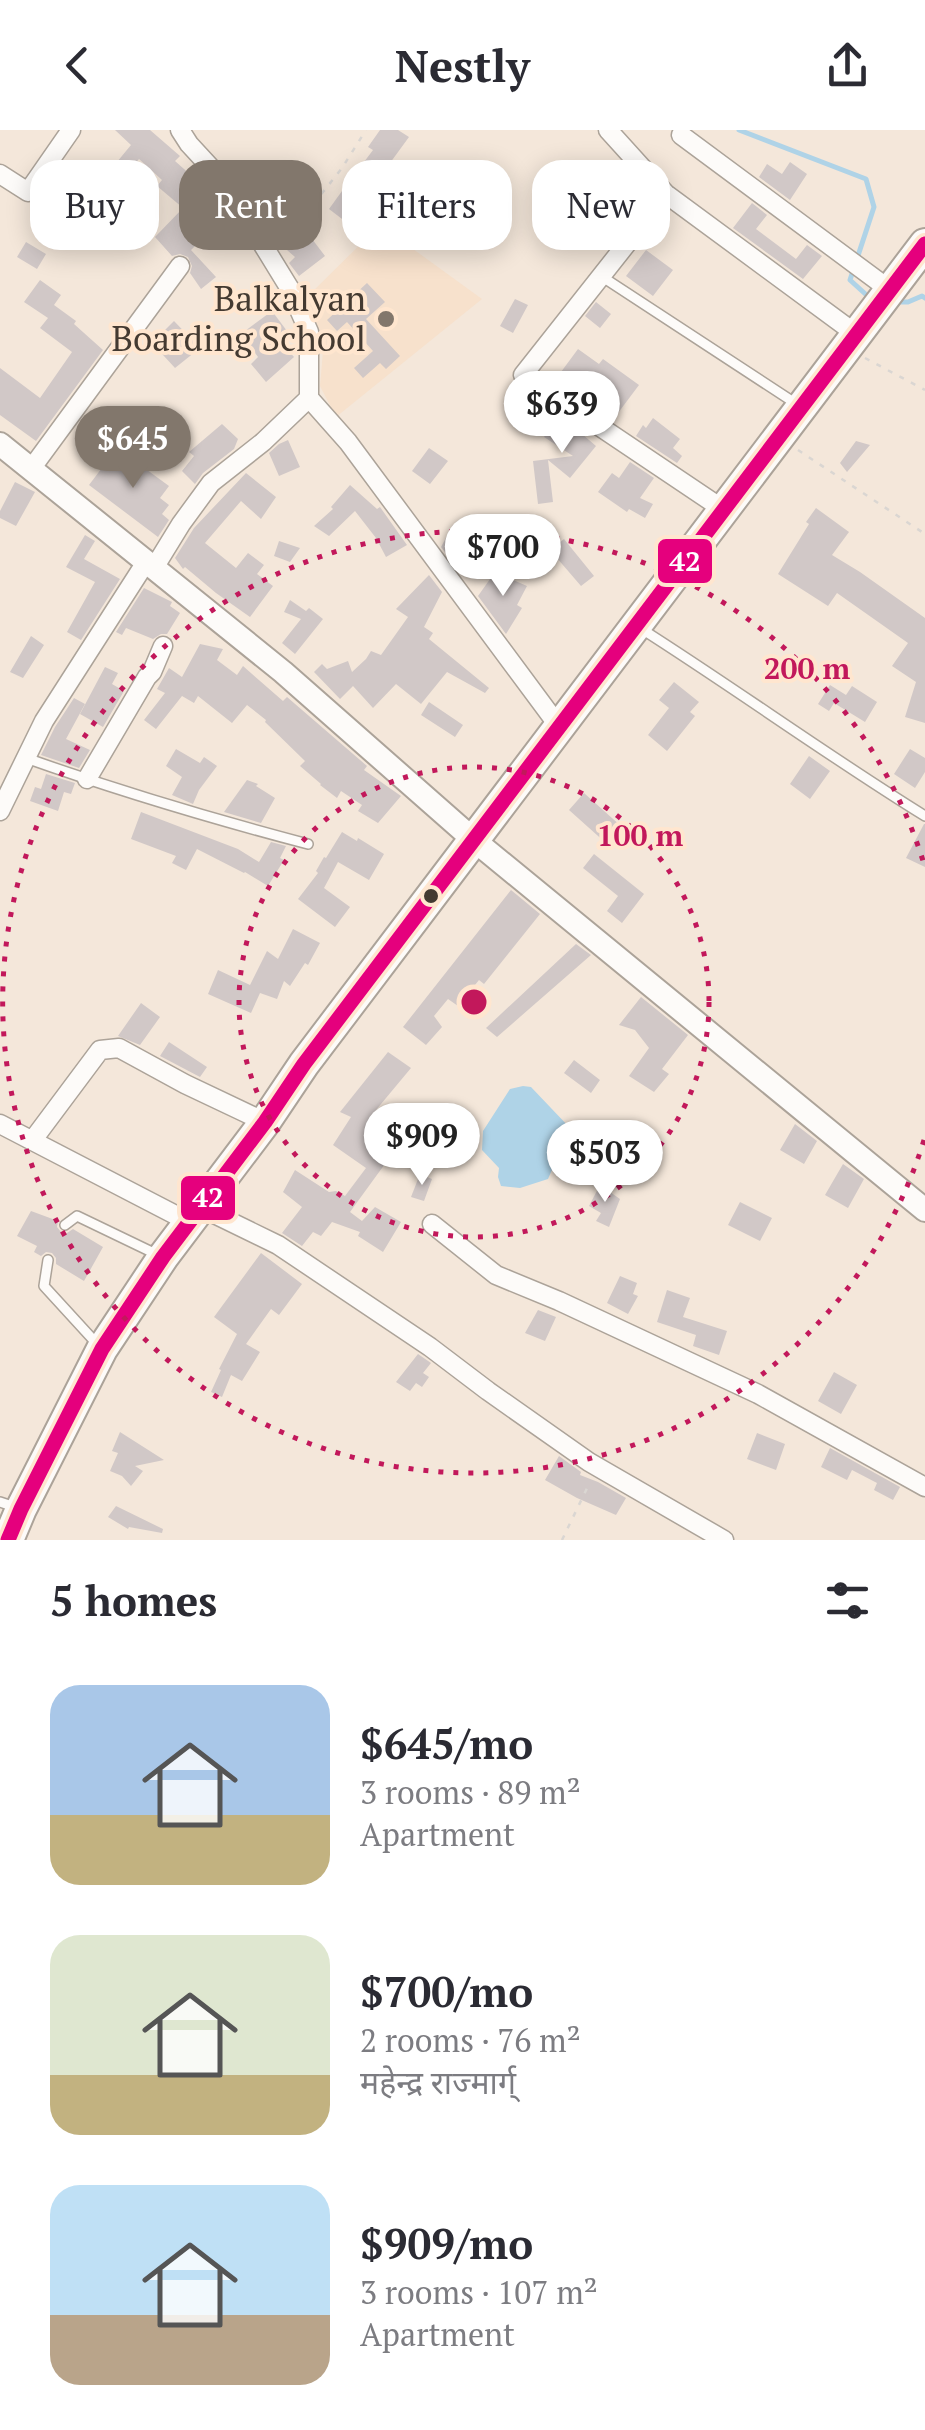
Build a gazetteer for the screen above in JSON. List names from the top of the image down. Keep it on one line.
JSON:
{"places":["Balkalyan Boarding School"],"lines":["transit line 42"],"page":{"header":"Nestly","chip":["Buy","Rent","Filters","New"],"price":["$639","$645","$700","$909","$503"],"heading":"5 homes","list":[{"name":"$645/mo","note":"3 rooms · 89 m² · Apartment"},{"name":"$700/mo","note":"2 rooms · 76 m² · महेन्द्र राज्मार्ग्"},{"name":"$909/mo","note":"3 rooms · 107 m² · Apartment"}]},"rings":["200 m","100 m"]}
